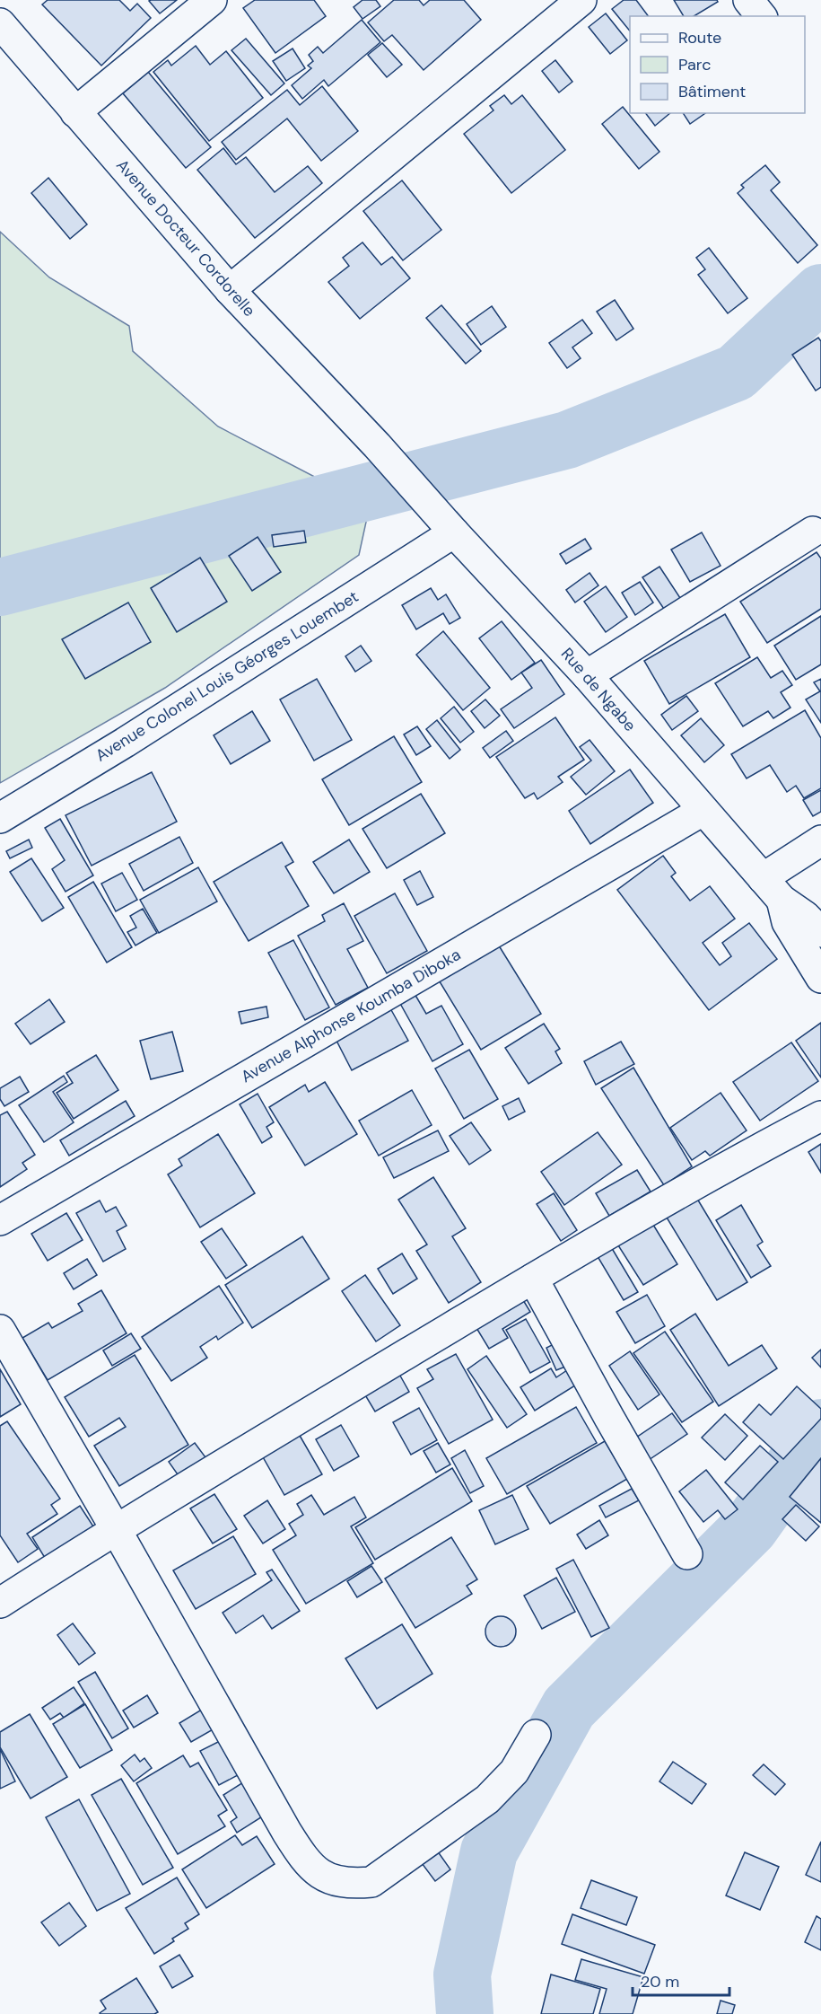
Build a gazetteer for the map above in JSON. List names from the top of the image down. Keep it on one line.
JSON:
{"streets":{"street":["Avenue Docteur Cordorelle","Avenue Colonel Louis Géorges Louembet","Rue de Ngabe","Avenue Alphonse Koumba Diboka"]},"crossings":[["Avenue Docteur Cordorelle","Rue de Ngabe"],["Avenue Colonel Louis Géorges Louembet","Rue de Ngabe"],["Rue de Ngabe","Avenue Alphonse Koumba Diboka"]],"legend":["Route","Parc","Bâtiment"],"scale_bar":"20 m"}
